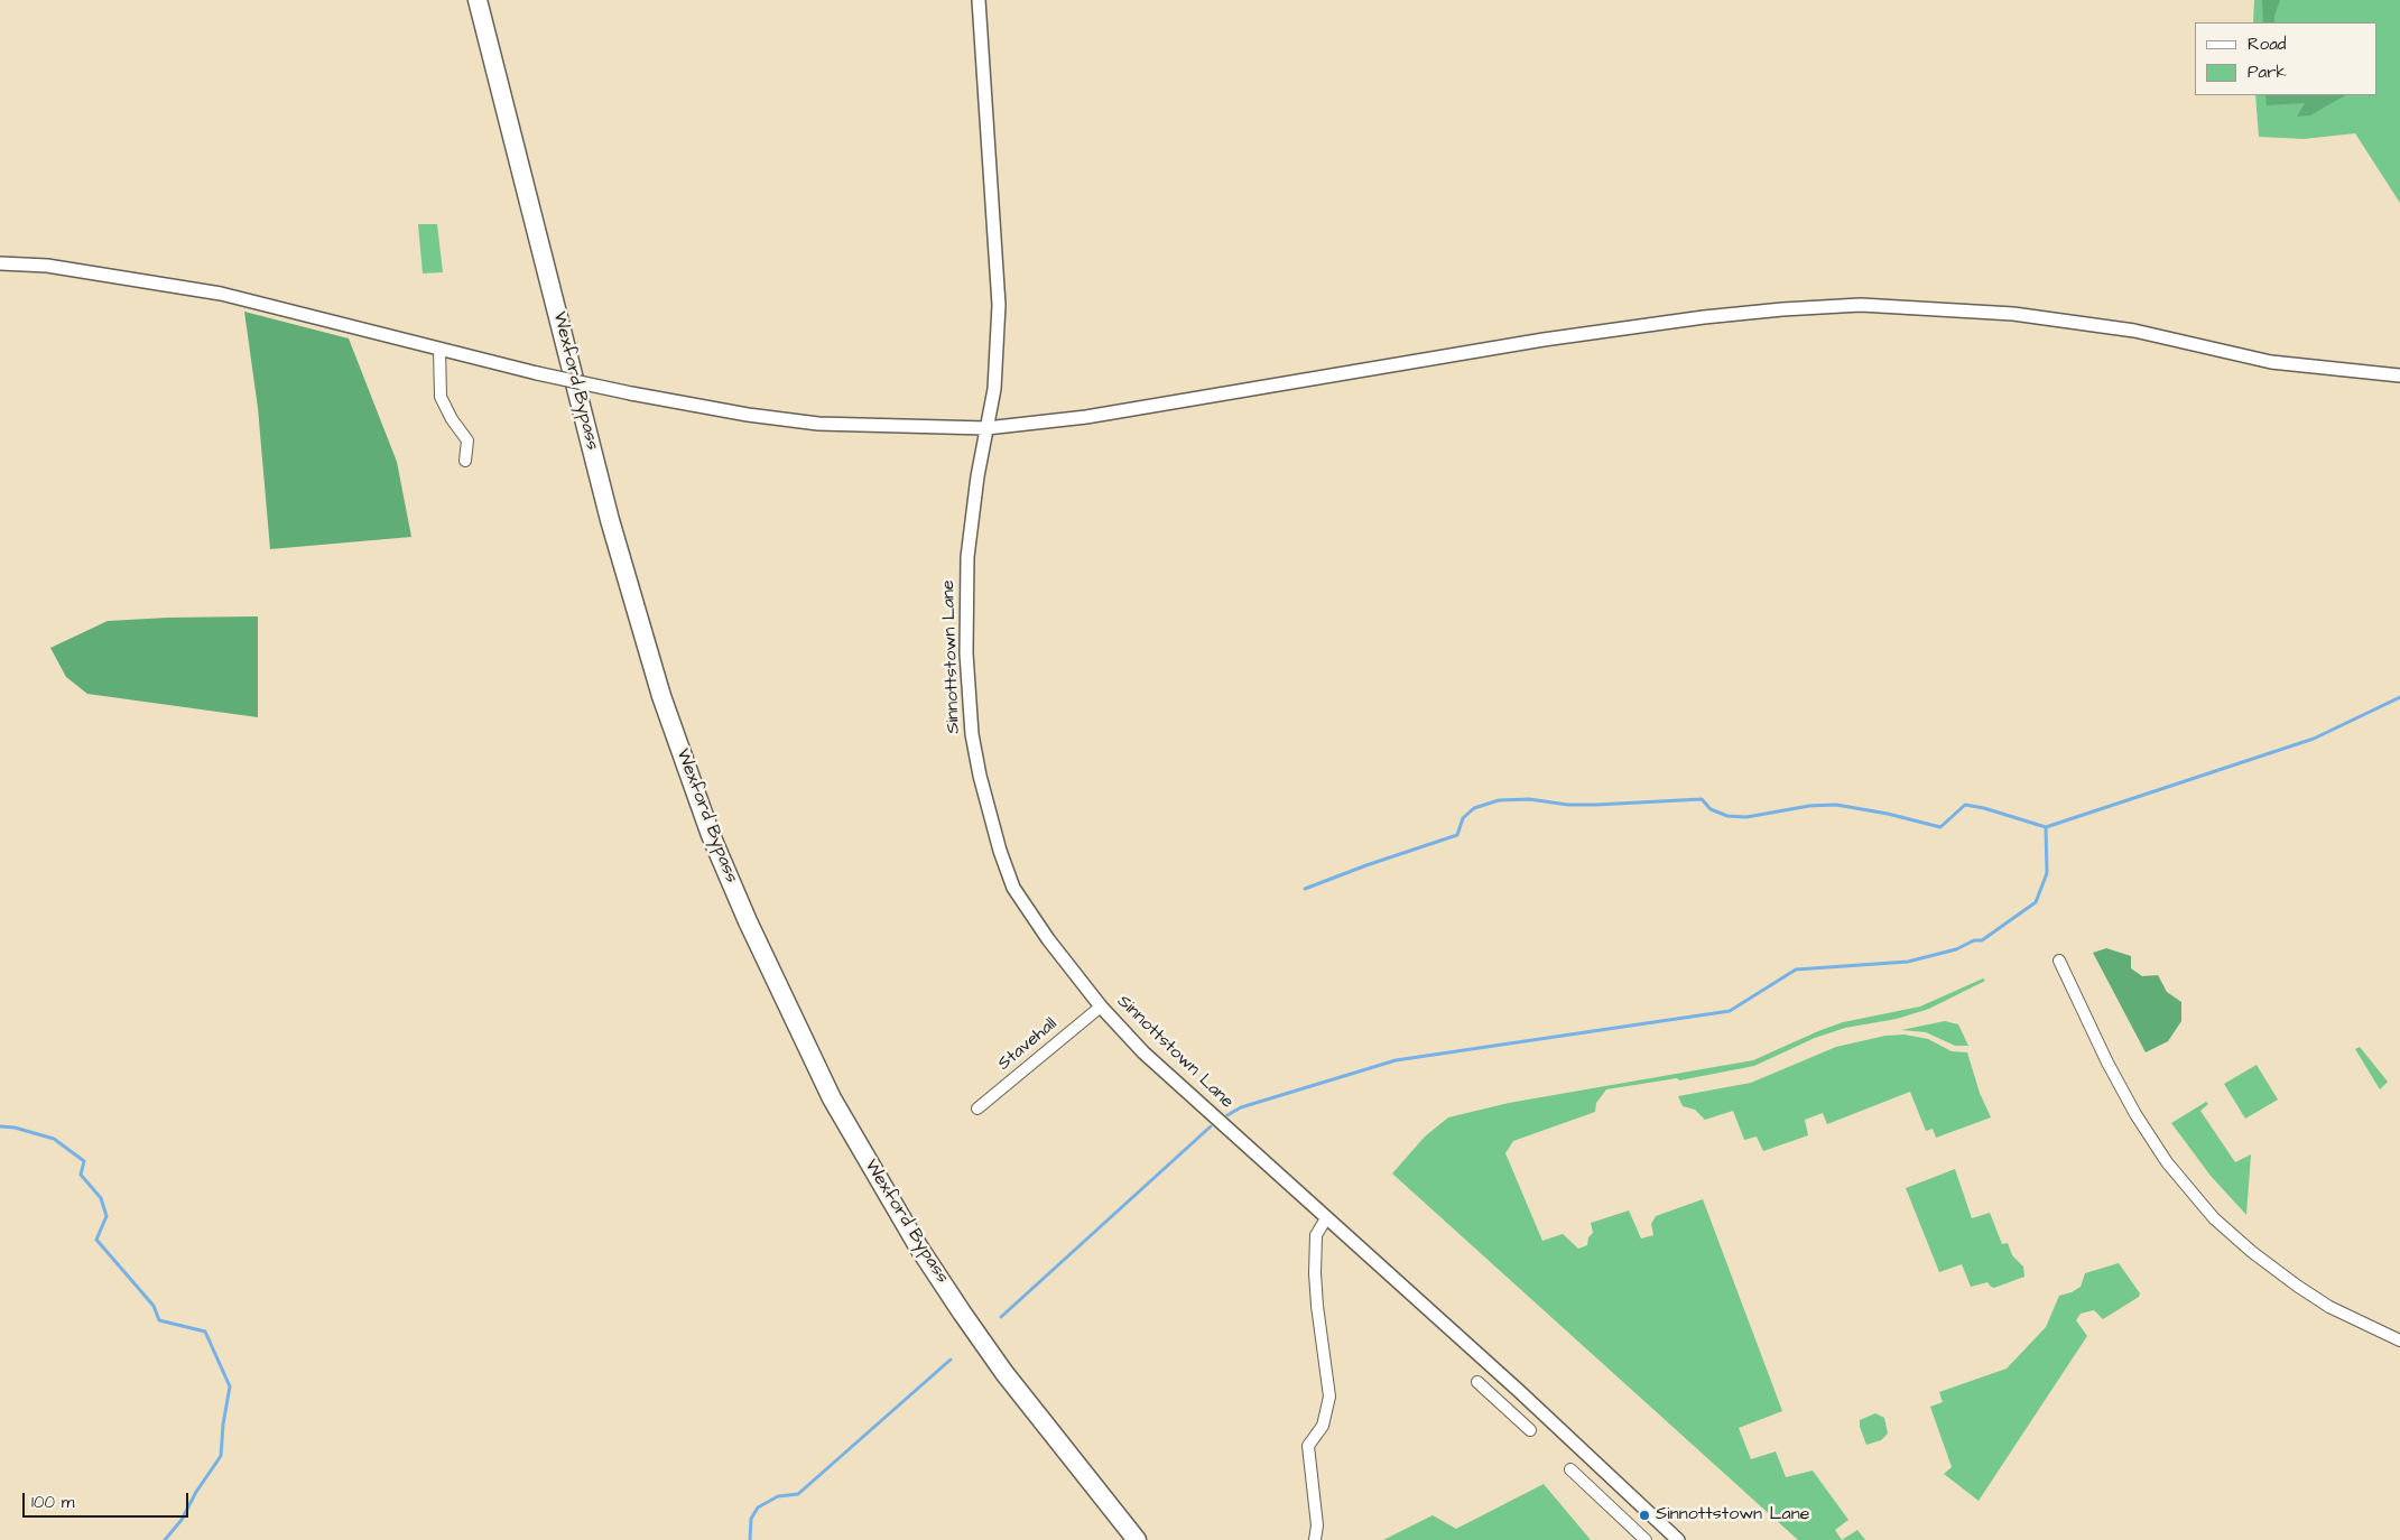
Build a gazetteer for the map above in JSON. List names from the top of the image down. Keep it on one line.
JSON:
{"streets":{"highway":["Wexford Bypass"],"street":["Sinnottstown Lane","Stavehall"]},"crossings":[["Sinnottstown Lane","Stavehall"]],"places":["Sinnottstown Lane"],"legend":["Road","Park"],"scale_bar":"100 m"}
